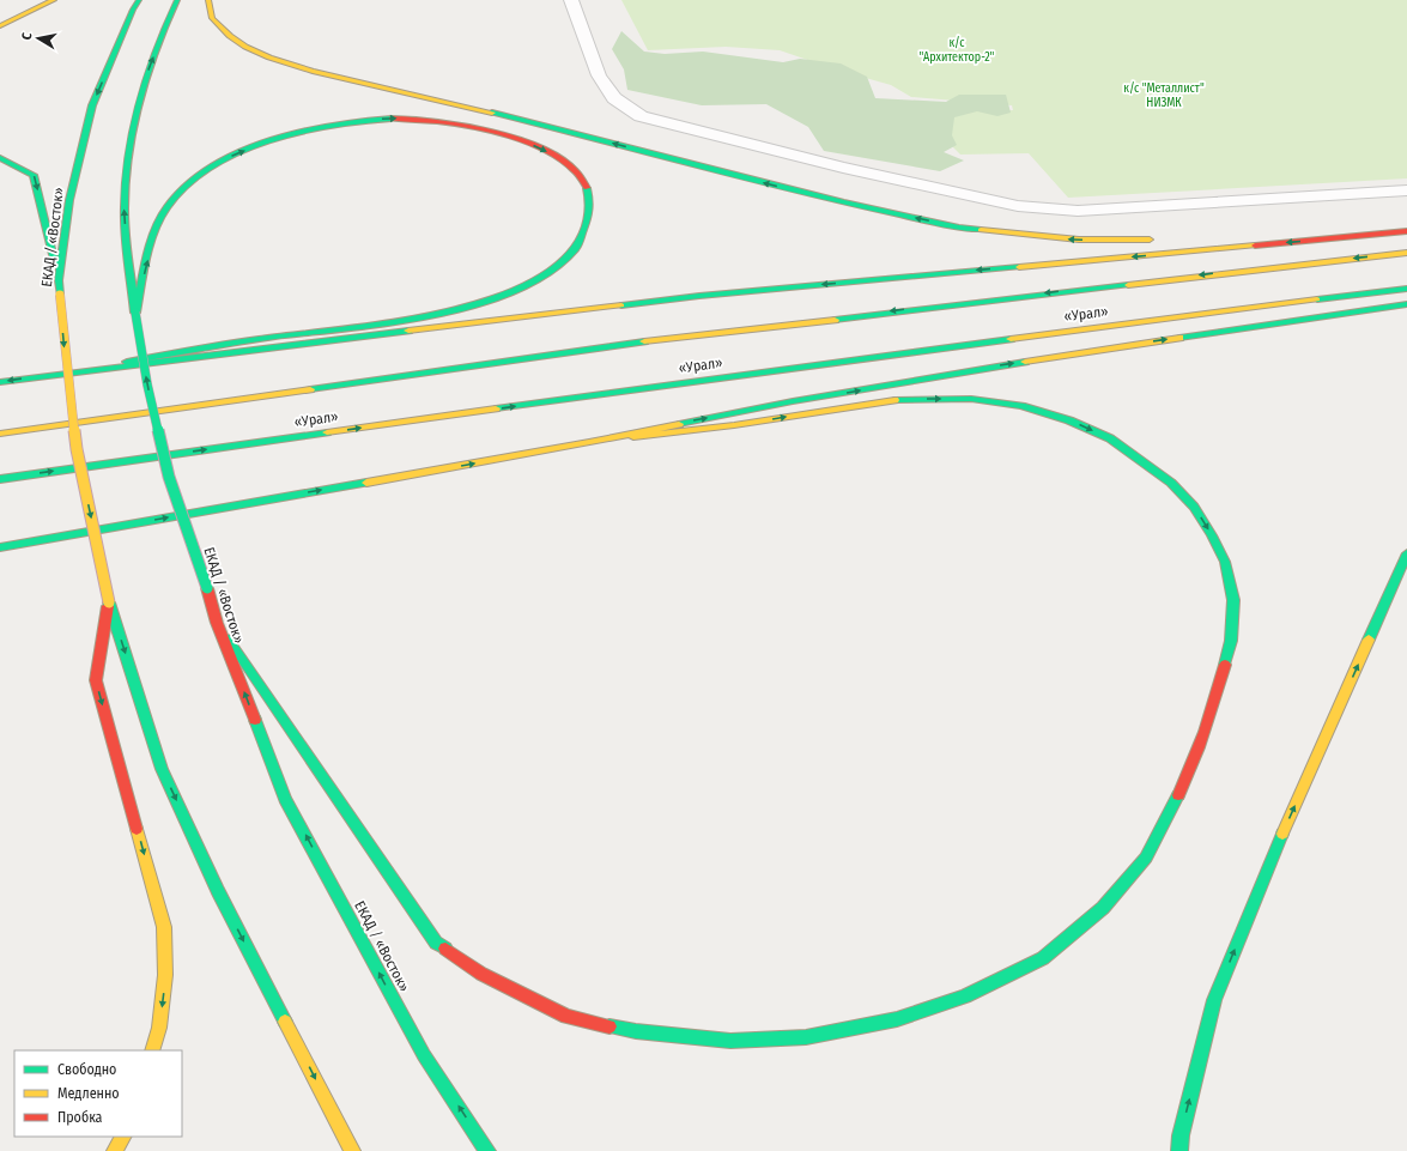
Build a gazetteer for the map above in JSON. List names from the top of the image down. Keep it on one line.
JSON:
{"streets":{"main road":["ЕКАД / «Восток»","«Урал»"]},"parks":["к/с \"Архитектор-2\"","к/с \"Металлист\" НИЗМК"],"legend":["Свободно","Медленно","Пробка"],"north":"left"}
